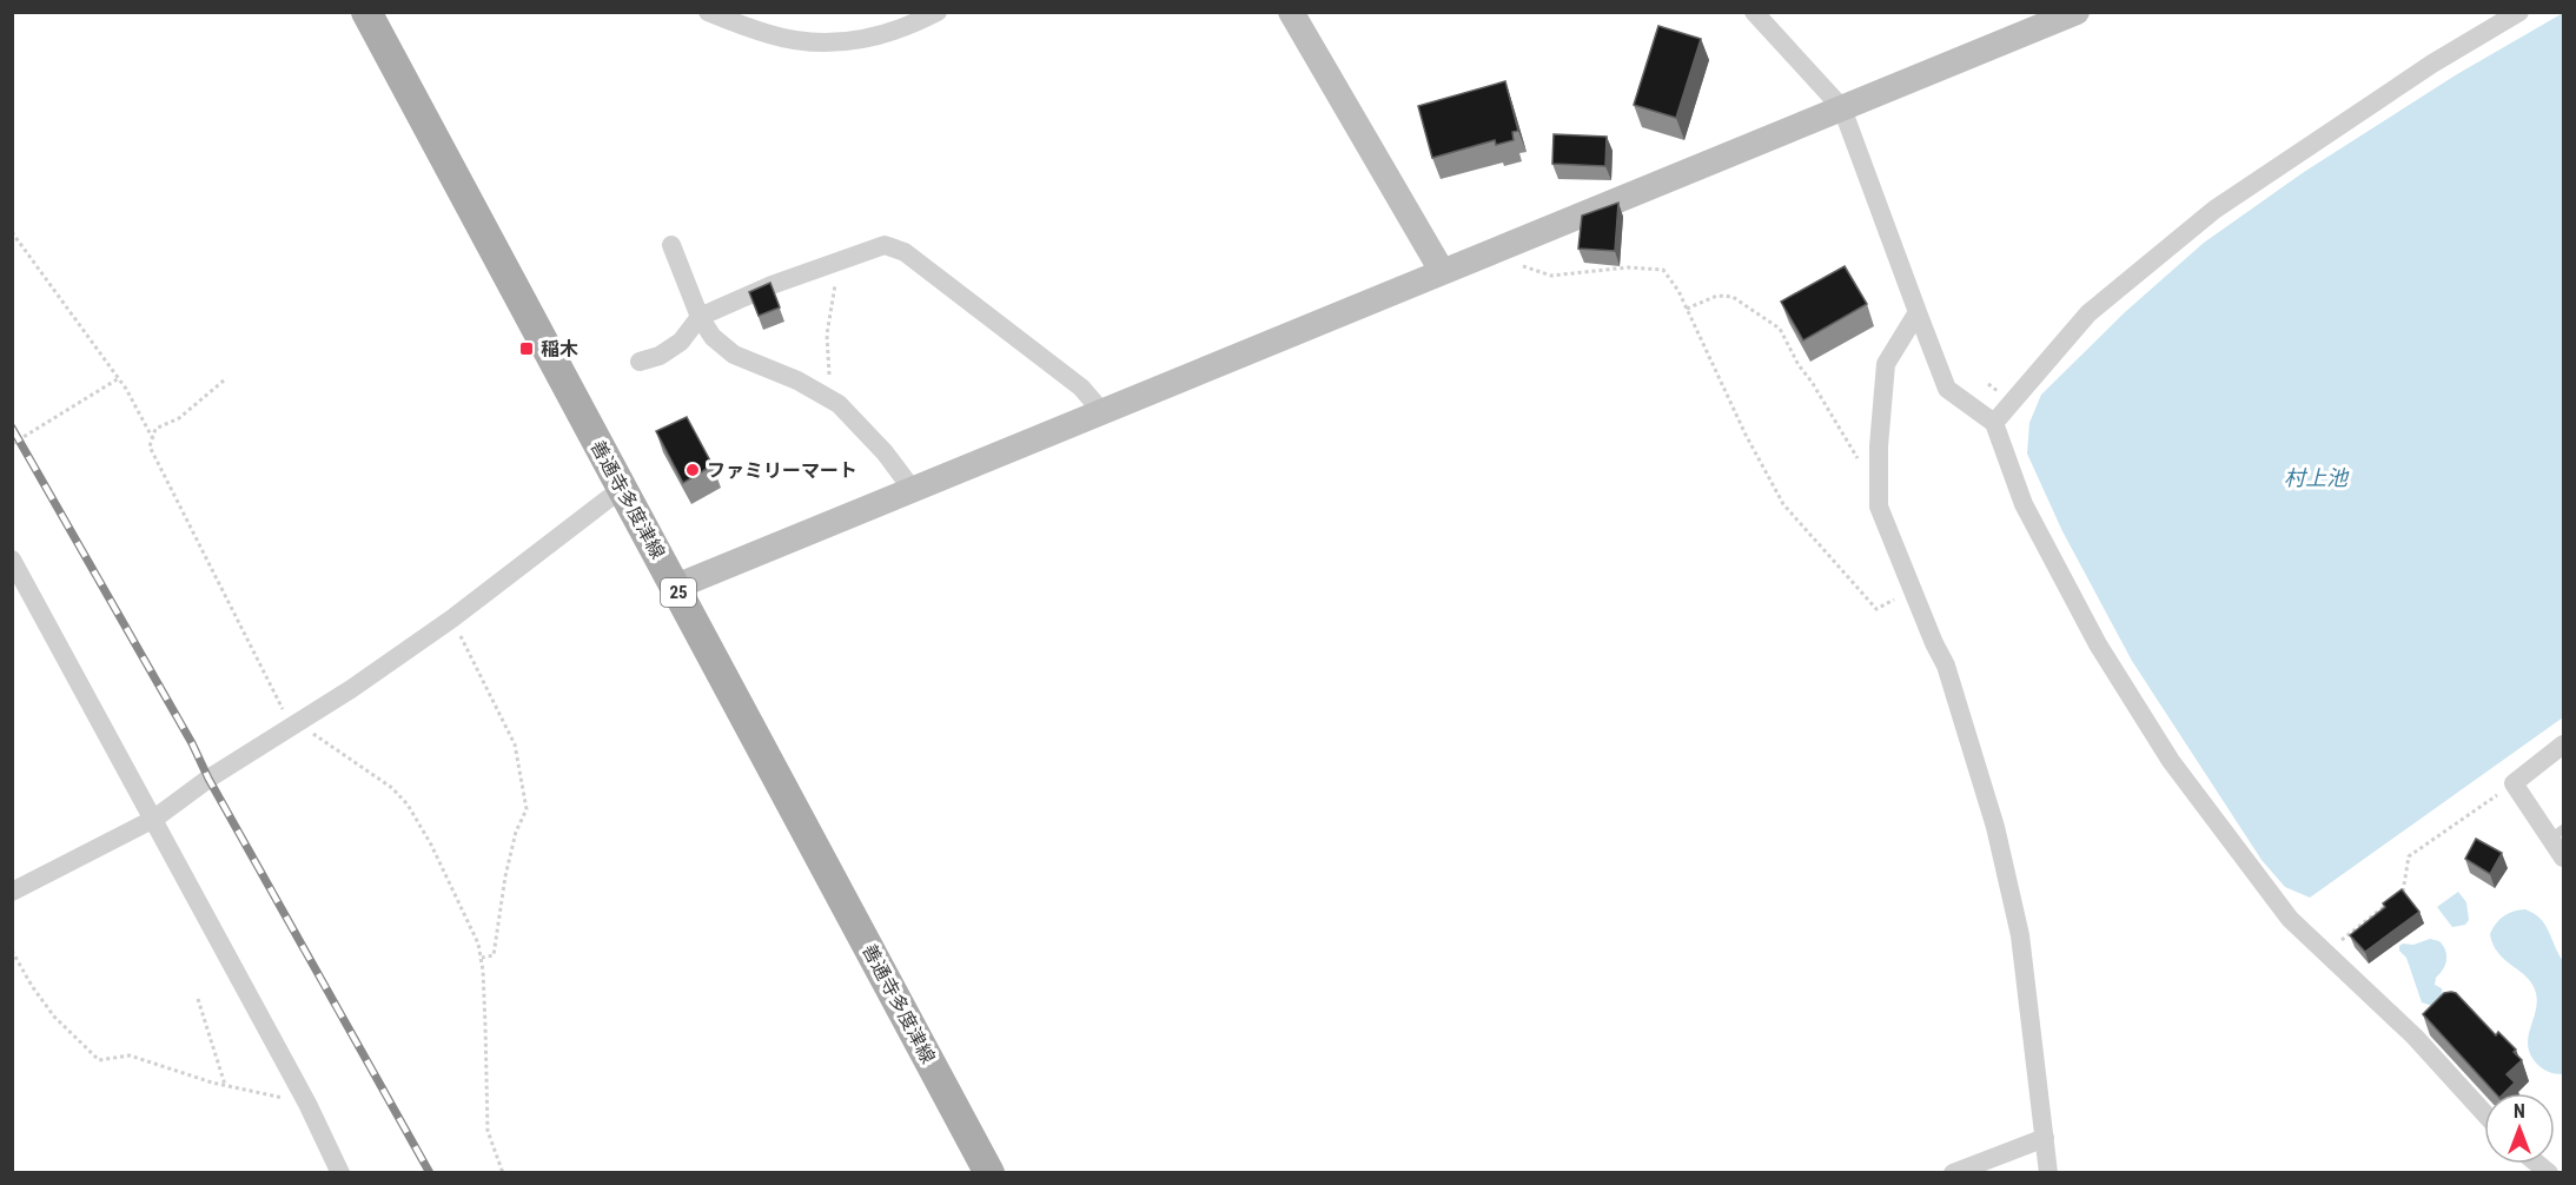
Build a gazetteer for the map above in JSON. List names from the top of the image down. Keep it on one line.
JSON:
{"streets":{"main road":["善通寺多度津線","25"]},"water":["村上池"],"places":{"transit":["稲木"],"other":["ファミリーマート"]},"north":"top"}
